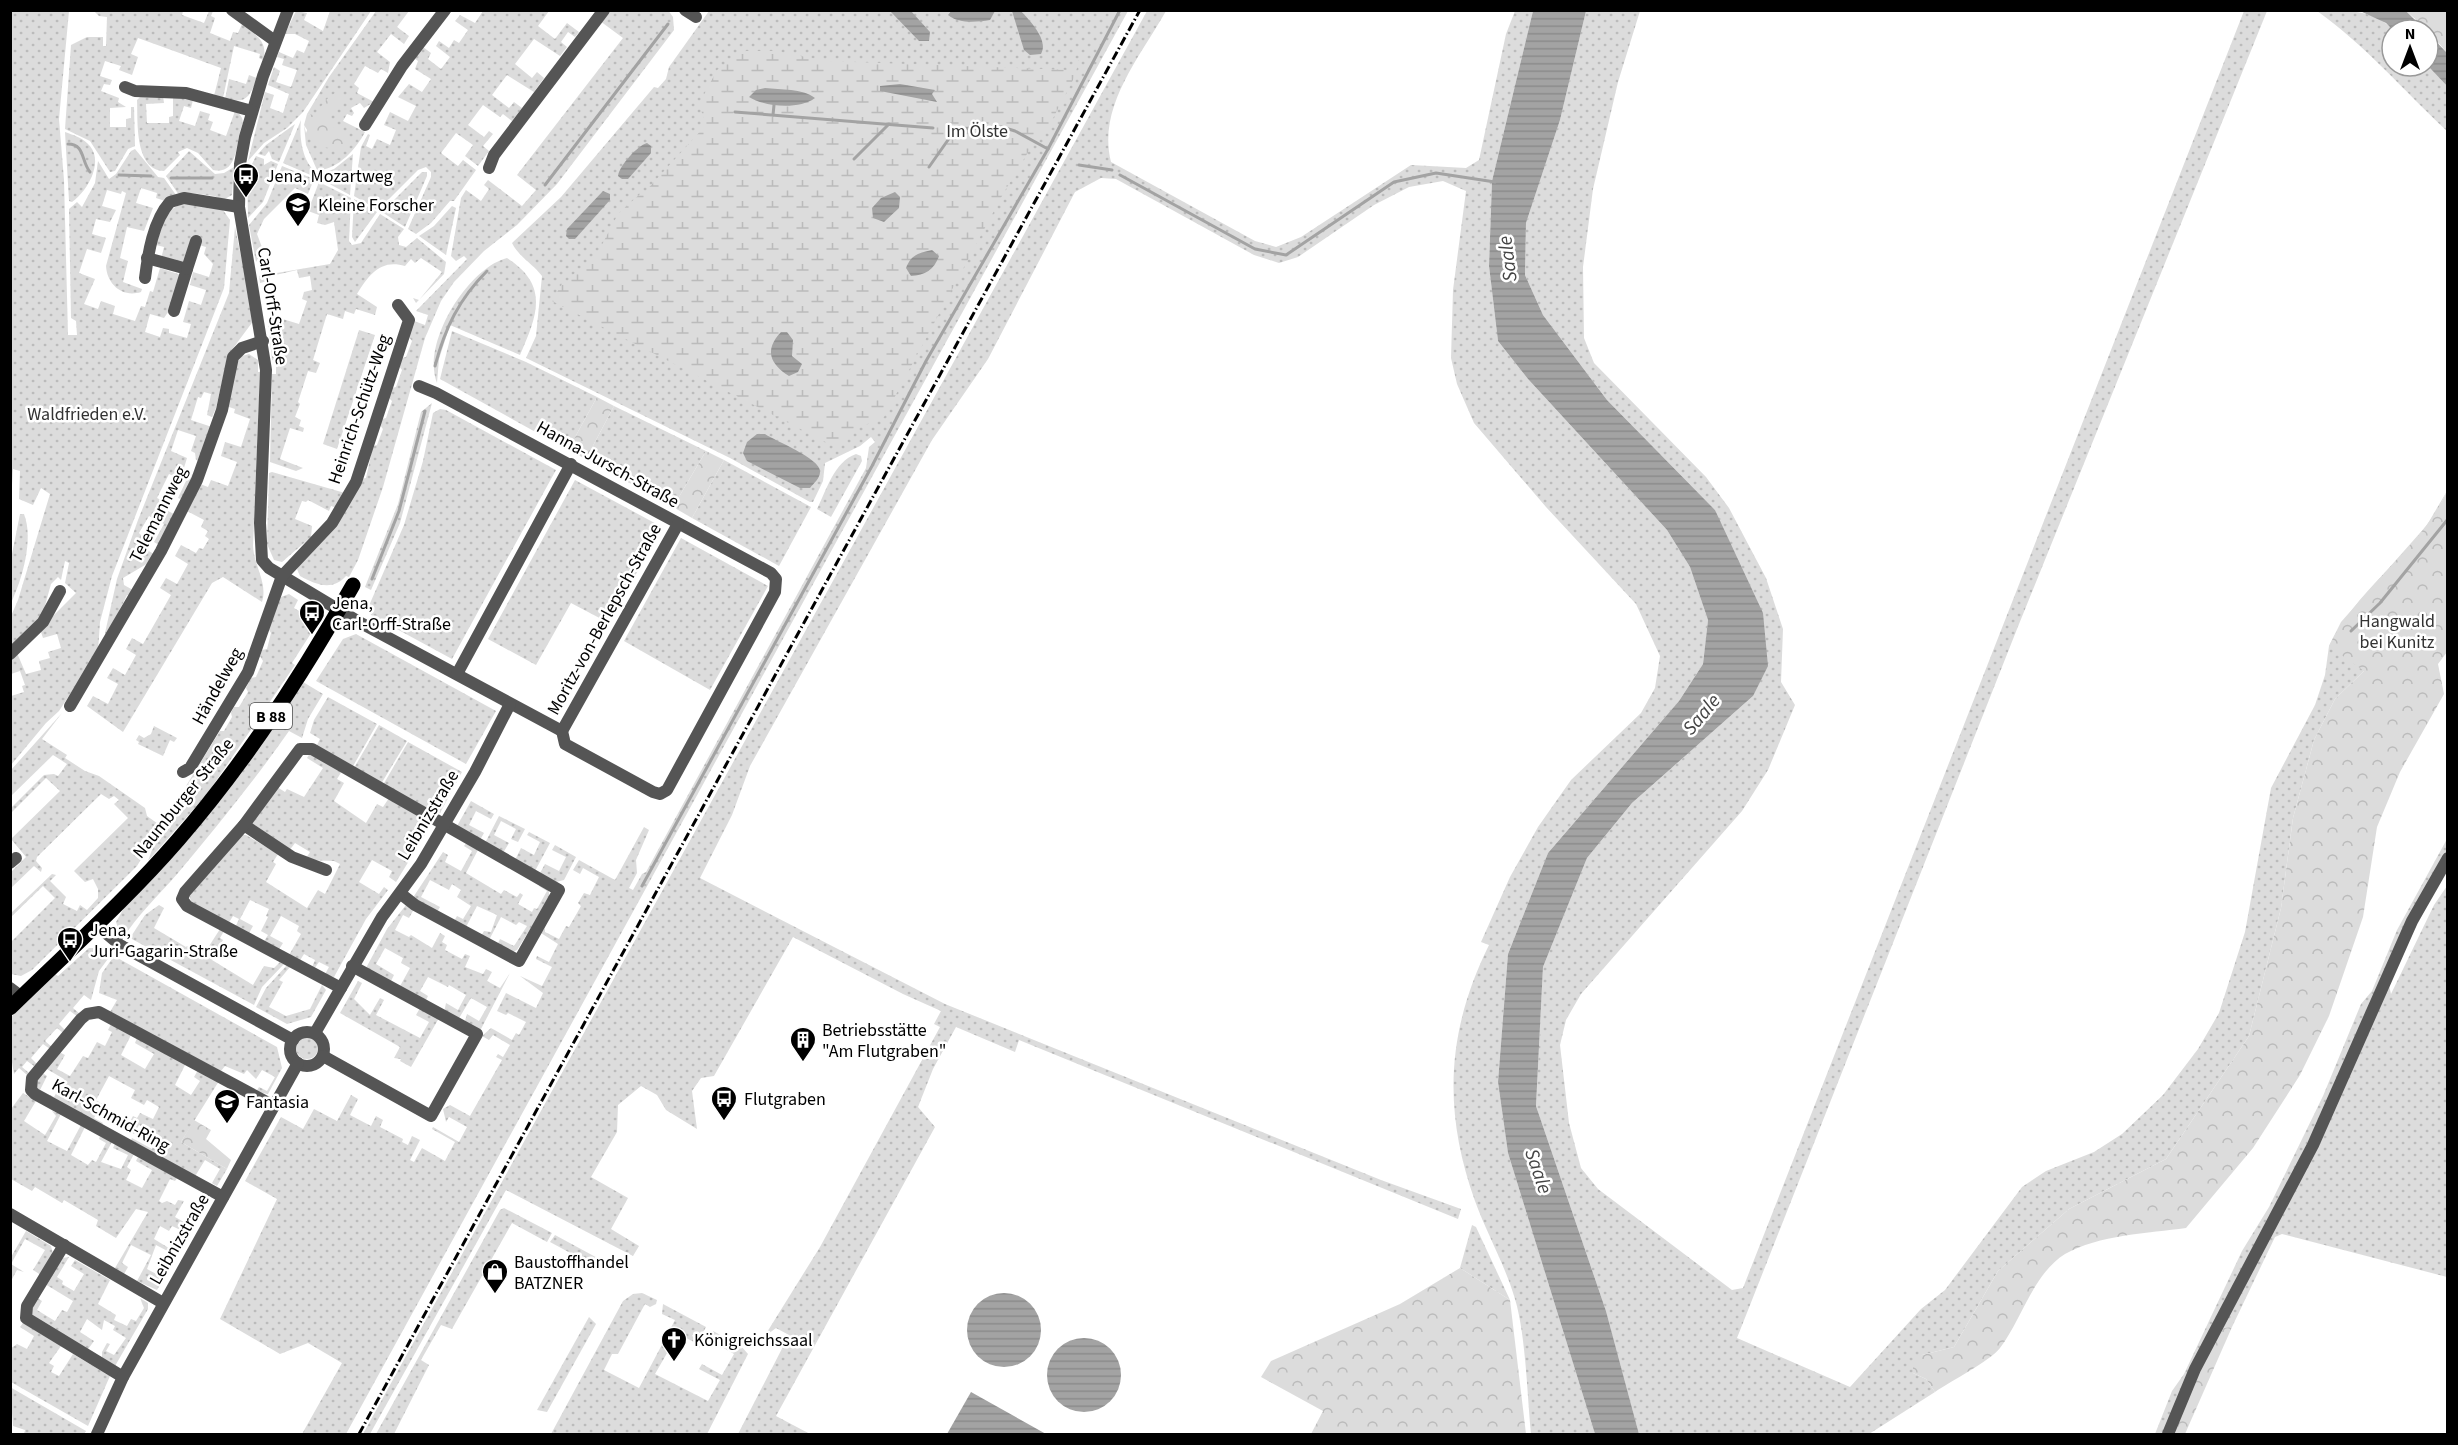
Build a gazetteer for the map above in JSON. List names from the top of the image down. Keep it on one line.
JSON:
{"streets":{"main road":["B 88","Naumburger Straße"],"street":["Carl-Orff-Straße","Heinrich-Schütz-Weg","Hanna-Jursch-Straße","Telemannweg","Moritz-von-Berlepsch-Straße","Händelweg","Leibnizstraße","Karl-Schmid-Ring"]},"crossings":[["Carl-Orff-Straße","Heinrich-Schütz-Weg"],["Carl-Orff-Straße","Hanna-Jursch-Straße"],["Carl-Orff-Straße","Telemannweg"],["Carl-Orff-Straße","Moritz-von-Berlepsch-Straße"],["Carl-Orff-Straße","Händelweg"],["Carl-Orff-Straße","Naumburger Straße"],["Carl-Orff-Straße","Leibnizstraße"],["Heinrich-Schütz-Weg","Händelweg"],["Hanna-Jursch-Straße","Moritz-von-Berlepsch-Straße"],["Leibnizstraße","Karl-Schmid-Ring"]],"water":["Saale"],"parks":["Im Ölste","Waldfrieden e.V.","Hangwald bei Kunitz"],"places":{"bus stop":["Jena, Mozartweg","Jena, Carl-Orff-Straße","Jena, Juri-Gagarin-Straße","Flutgraben"],"school or university":["Kleine Forscher","Fantasia"],"building":["Betriebsstätte \"Am Flutgraben\""],"shop":["Baustoffhandel BATZNER"],"church":["Königreichssaal"]},"north":"top"}
